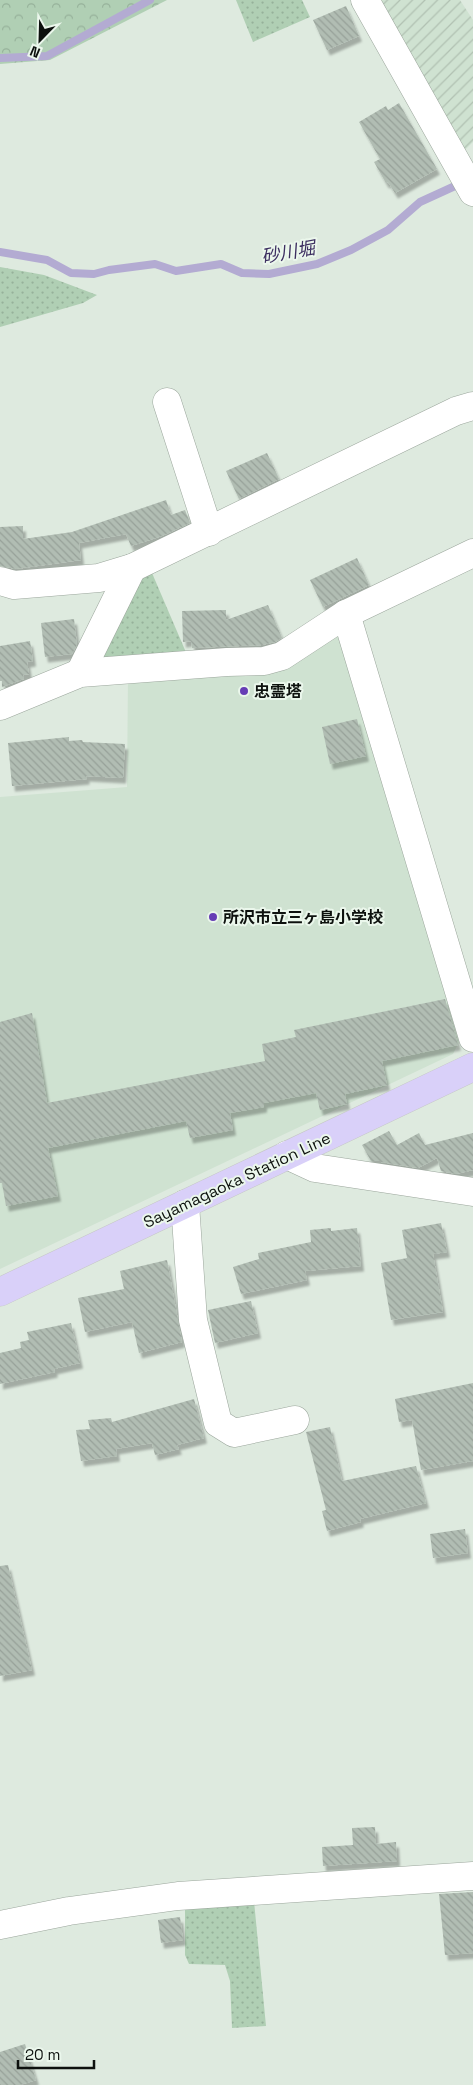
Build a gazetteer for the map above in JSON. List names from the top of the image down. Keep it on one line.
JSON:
{"streets":{"main road":["Sayamagaoka Station Line"]},"water":["砂川堀"],"places":["忠霊塔","所沢市立三ヶ島小学校"],"scale_bar":"20 m","north":"bottom left"}
